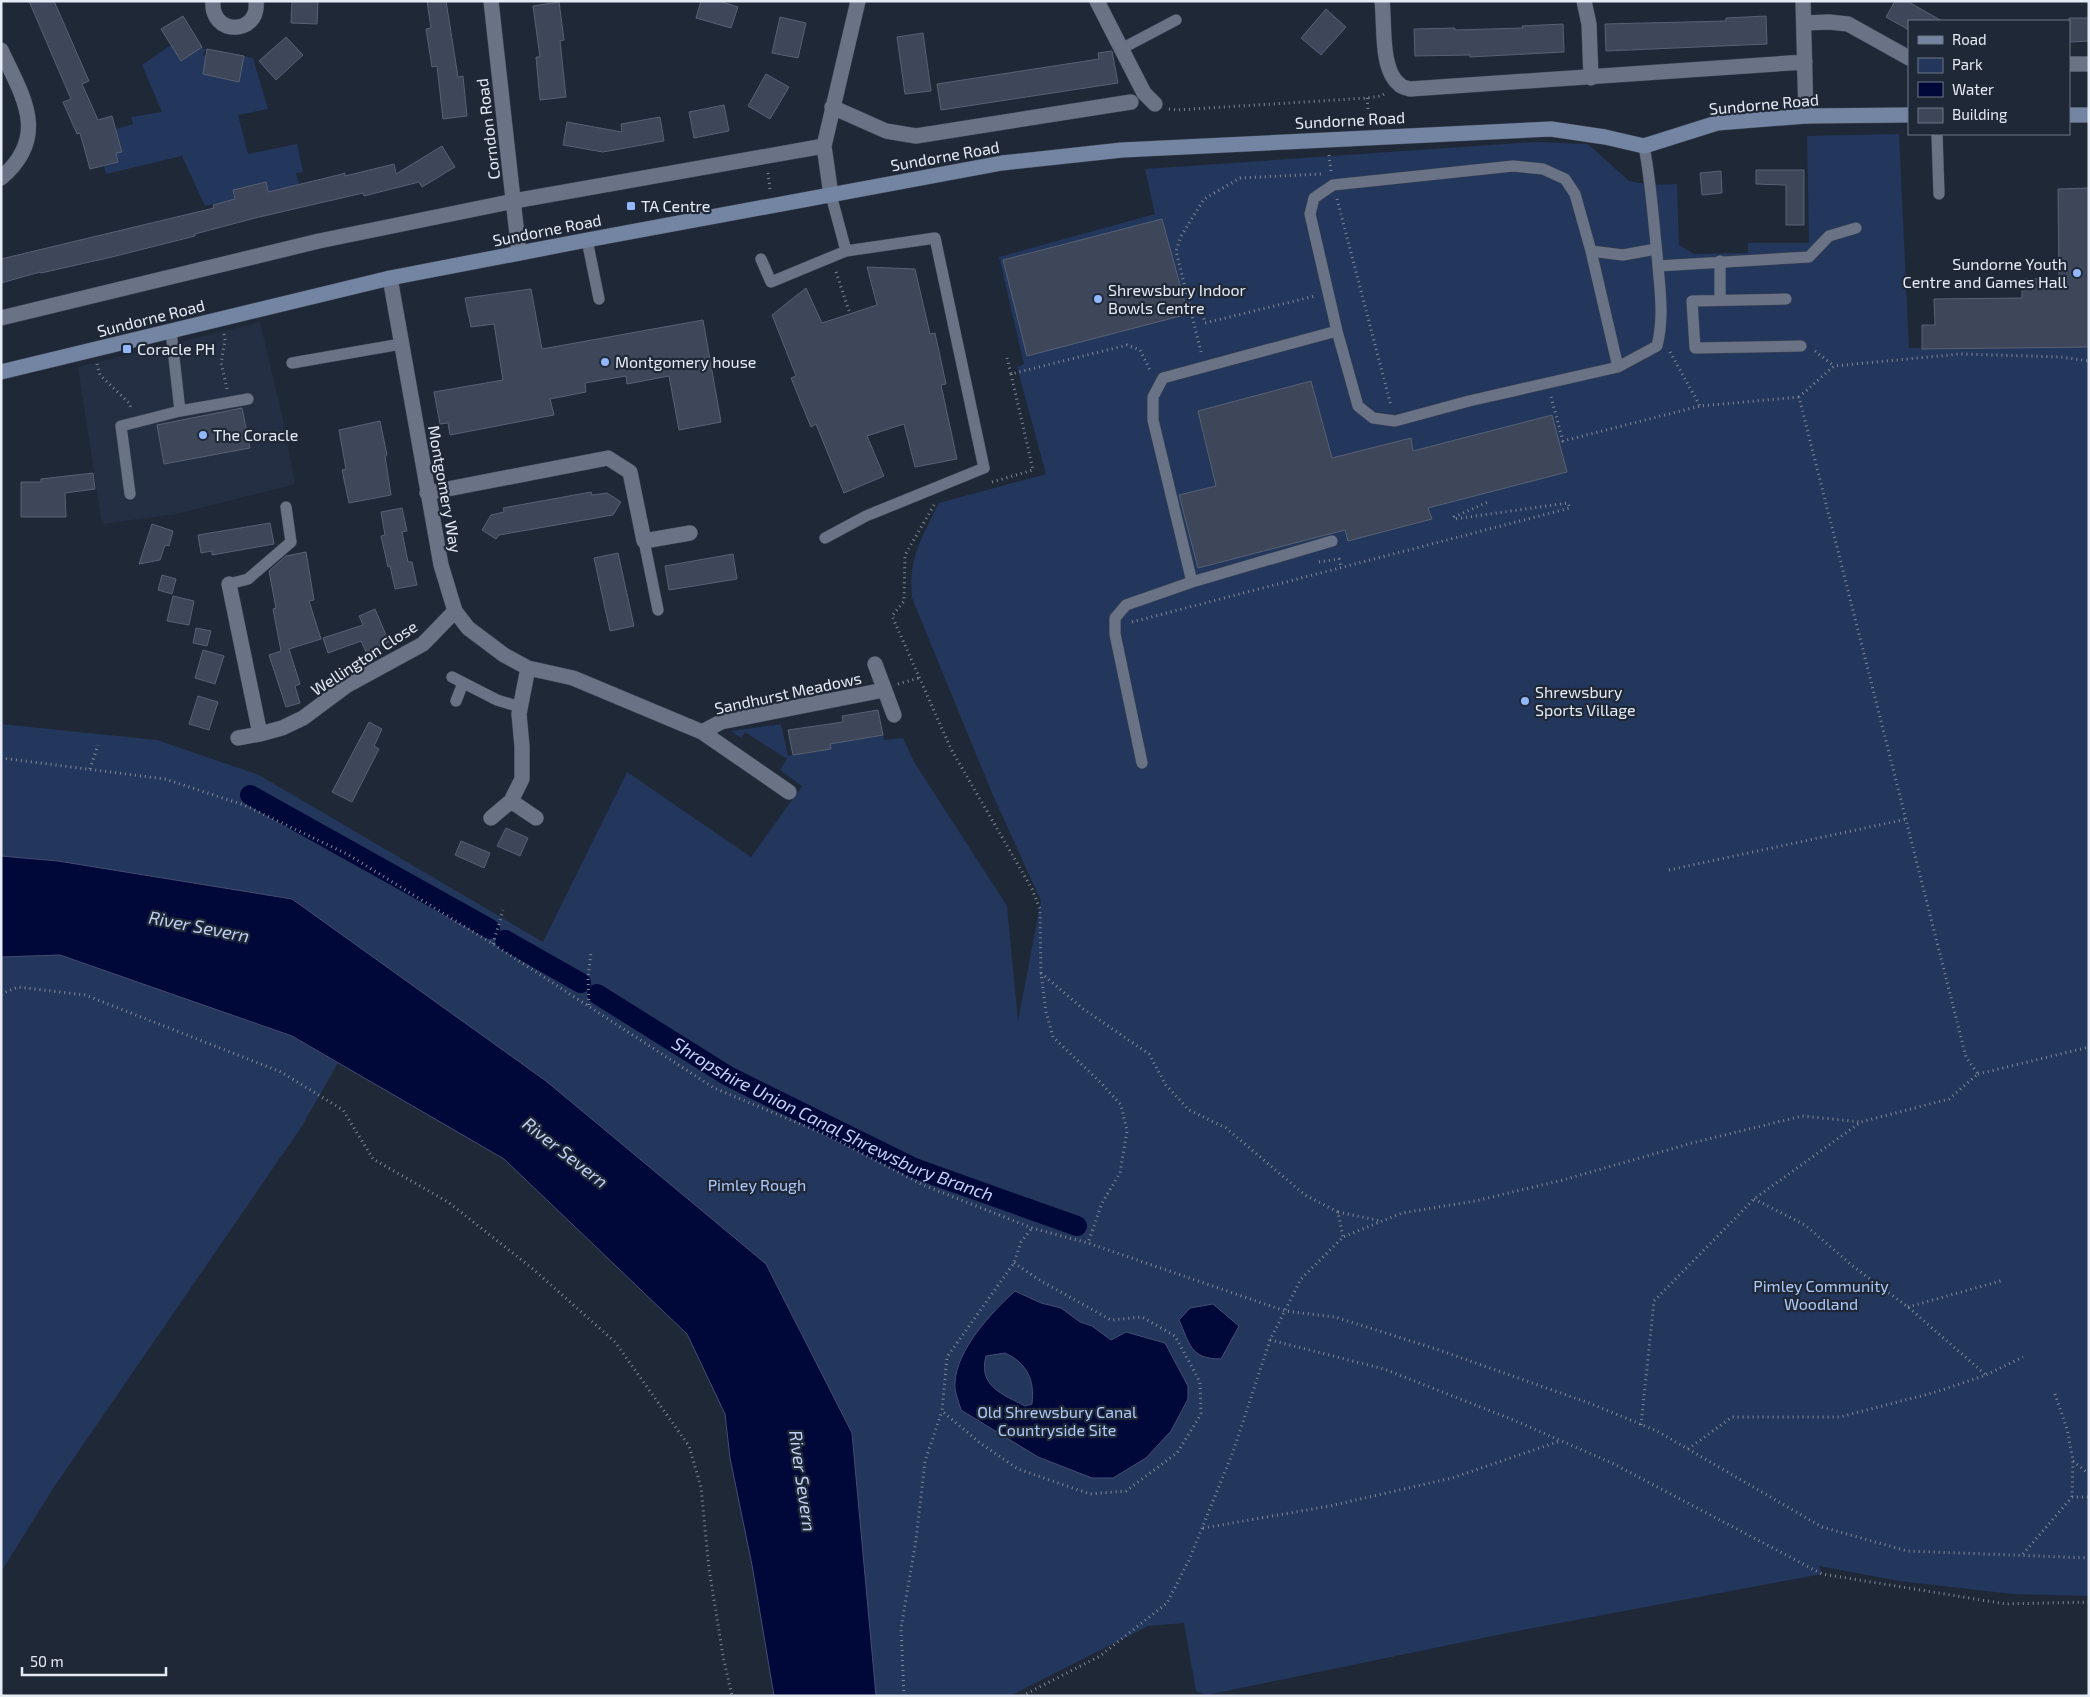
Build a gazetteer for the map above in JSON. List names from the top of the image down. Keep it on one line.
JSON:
{"streets":{"main road":["Sundorne Road"],"street":["Corndon Road","Montgomery Way","Wellington Close","Sandhurst Meadows"]},"crossings":[["Sundorne Road","Corndon Road"],["Sundorne Road","Montgomery Way"],["Montgomery Way","Wellington Close"],["Montgomery Way","Sandhurst Meadows"]],"water":["River Severn","Shropshire Union Canal Shrewsbury Branch"],"parks":["Pimley Rough","Pimley Community Woodland","Old Shrewsbury Canal Countryside Site"],"places":{"transit":["TA Centre","Coracle PH"],"other":["Sundorne Youth Centre and Games Hall","Shrewsbury Indoor Bowls Centre","Montgomery house","The Coracle","Shrewsbury Sports Village"]},"legend":["Road","Park","Water","Building"],"scale_bar":"50 m"}
